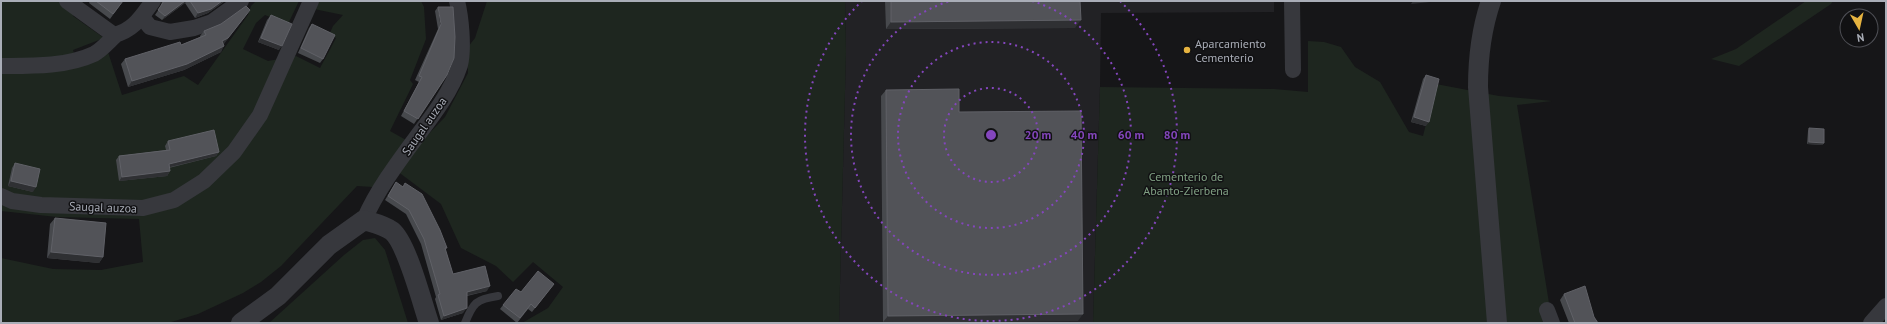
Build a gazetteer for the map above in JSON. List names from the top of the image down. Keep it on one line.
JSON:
{"streets":{"street":["Saugal auzoa"]},"parks":["Cementerio de Abanto-Zierbena"],"places":["Aparcamiento Cementerio"],"north":"bottom","rings":["20 m","40 m","60 m","80 m"]}
